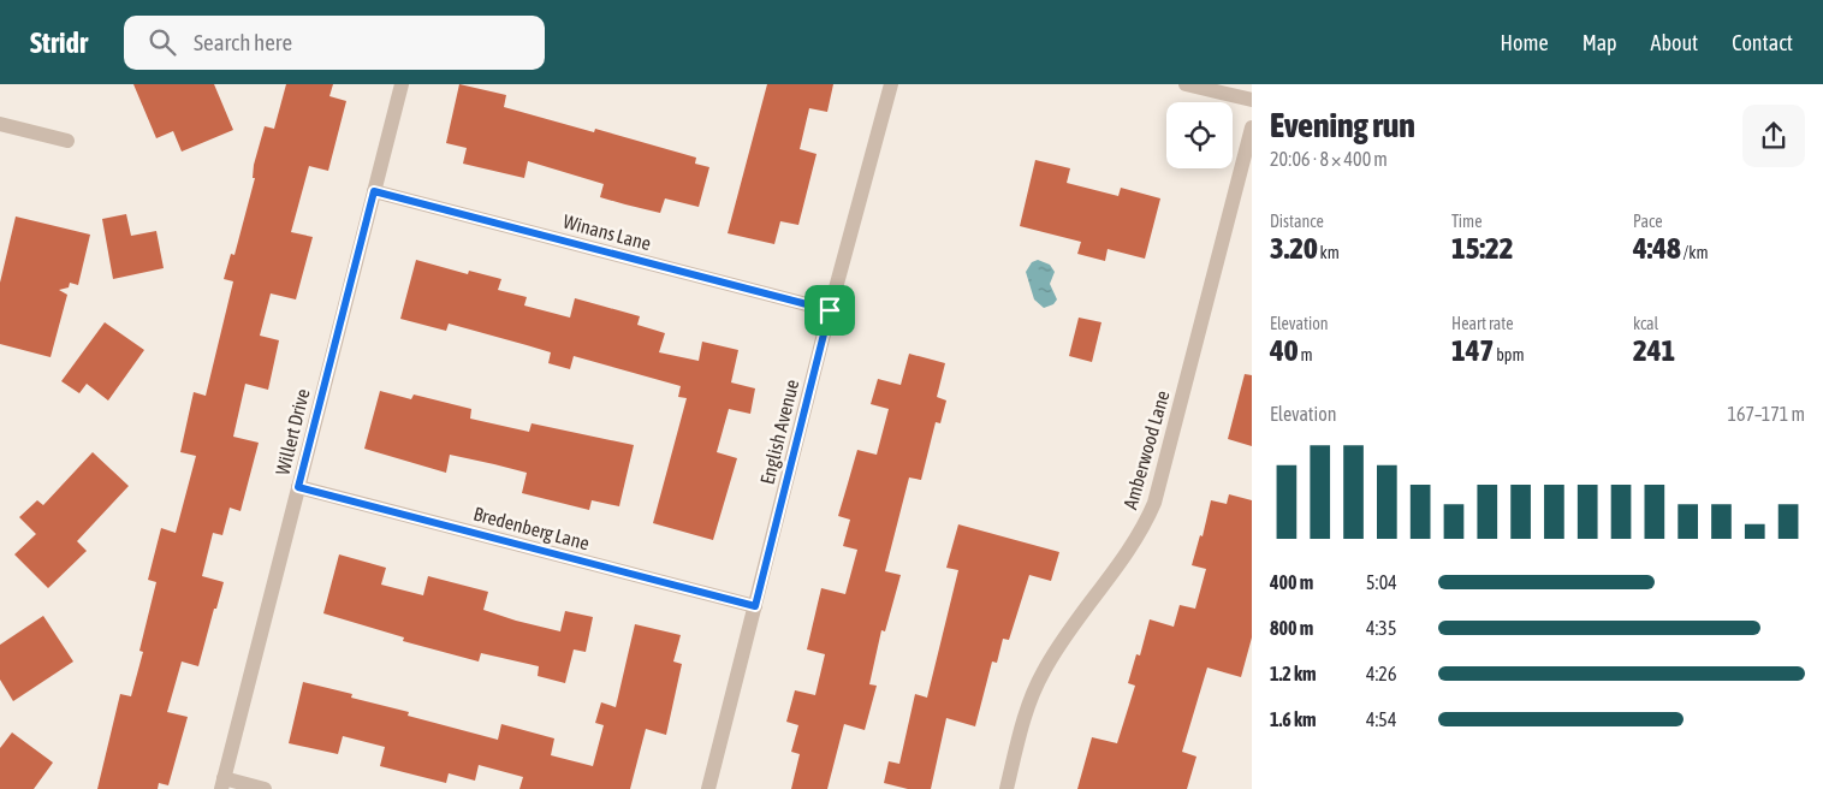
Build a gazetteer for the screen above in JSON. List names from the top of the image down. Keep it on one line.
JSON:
{"streets":{"street":["Winans Lane","Willert Drive","English Avenue","Amberwood Lane","Bredenberg Lane"]},"crossings":[["Winans Lane","Willert Drive"],["Winans Lane","English Avenue"],["Willert Drive","Bredenberg Lane"],["English Avenue","Bredenberg Lane"]],"page":{"header":"Stridr","search":"Search here","nav":["Home","Map","About","Contact"],"heading":["Evening run","20:06 · 8 × 400 m"],"stats":[["Distance","3.20 km"],["Time","15:22"],["Pace","4:48 /km"],["Elevation","40 m"],["Heart rate","147 bpm"],["kcal","241"]],"chart":["Elevation","167–171 m"],"list":[{"name":"400 m","note":"5:04"},{"name":"800 m","note":"4:35"},{"name":"1.2 km","note":"4:26"},{"name":"1.6 km","note":"4:54"}]}}
